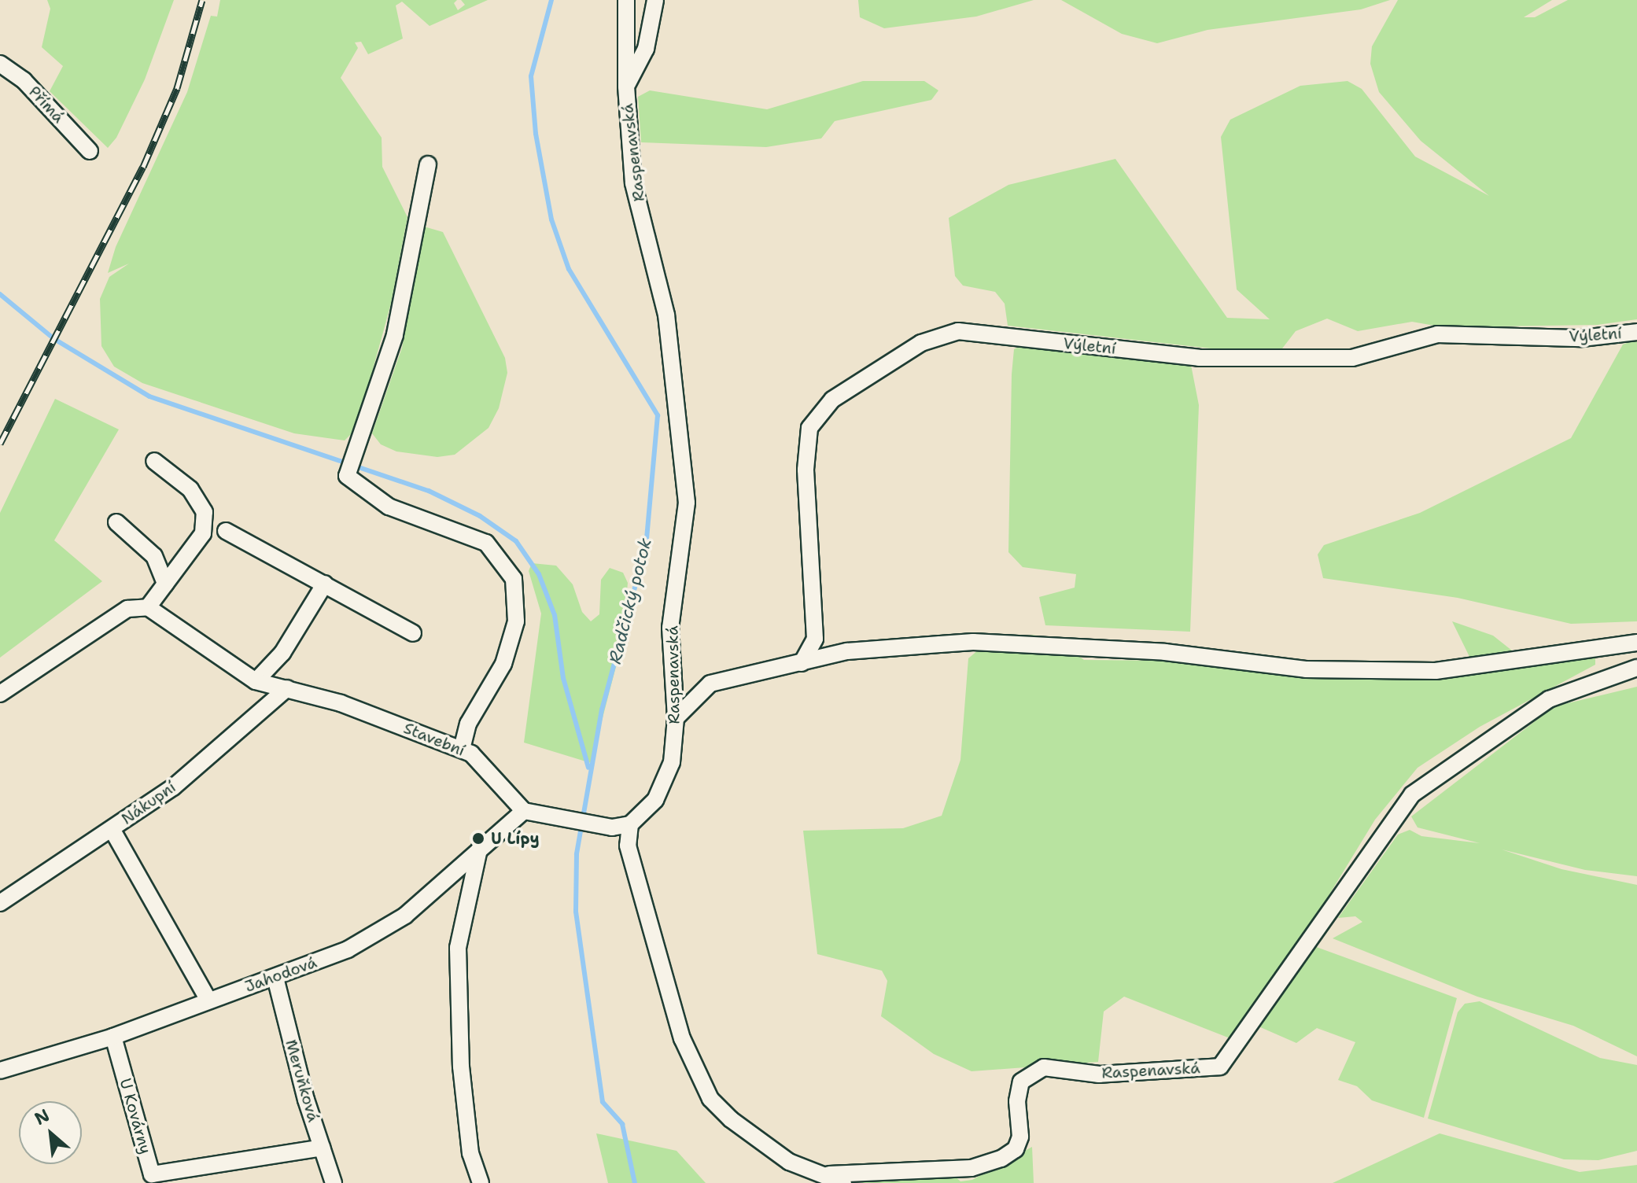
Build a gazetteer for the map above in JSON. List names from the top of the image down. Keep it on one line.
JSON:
{"streets":{"street":["Přímá","Raspenavská","Výletní","Stavební","Nákupní","Jahodová","Meruňková","U Kovárny"]},"crossings":[["Stavební","Nákupní"],["Stavební","Jahodová"],["Jahodová","Meruňková"],["Jahodová","U Kovárny"],["Meruňková","U Kovárny"]],"water":["Radčický potok"],"places":["U Lípy"],"north":"top left"}
